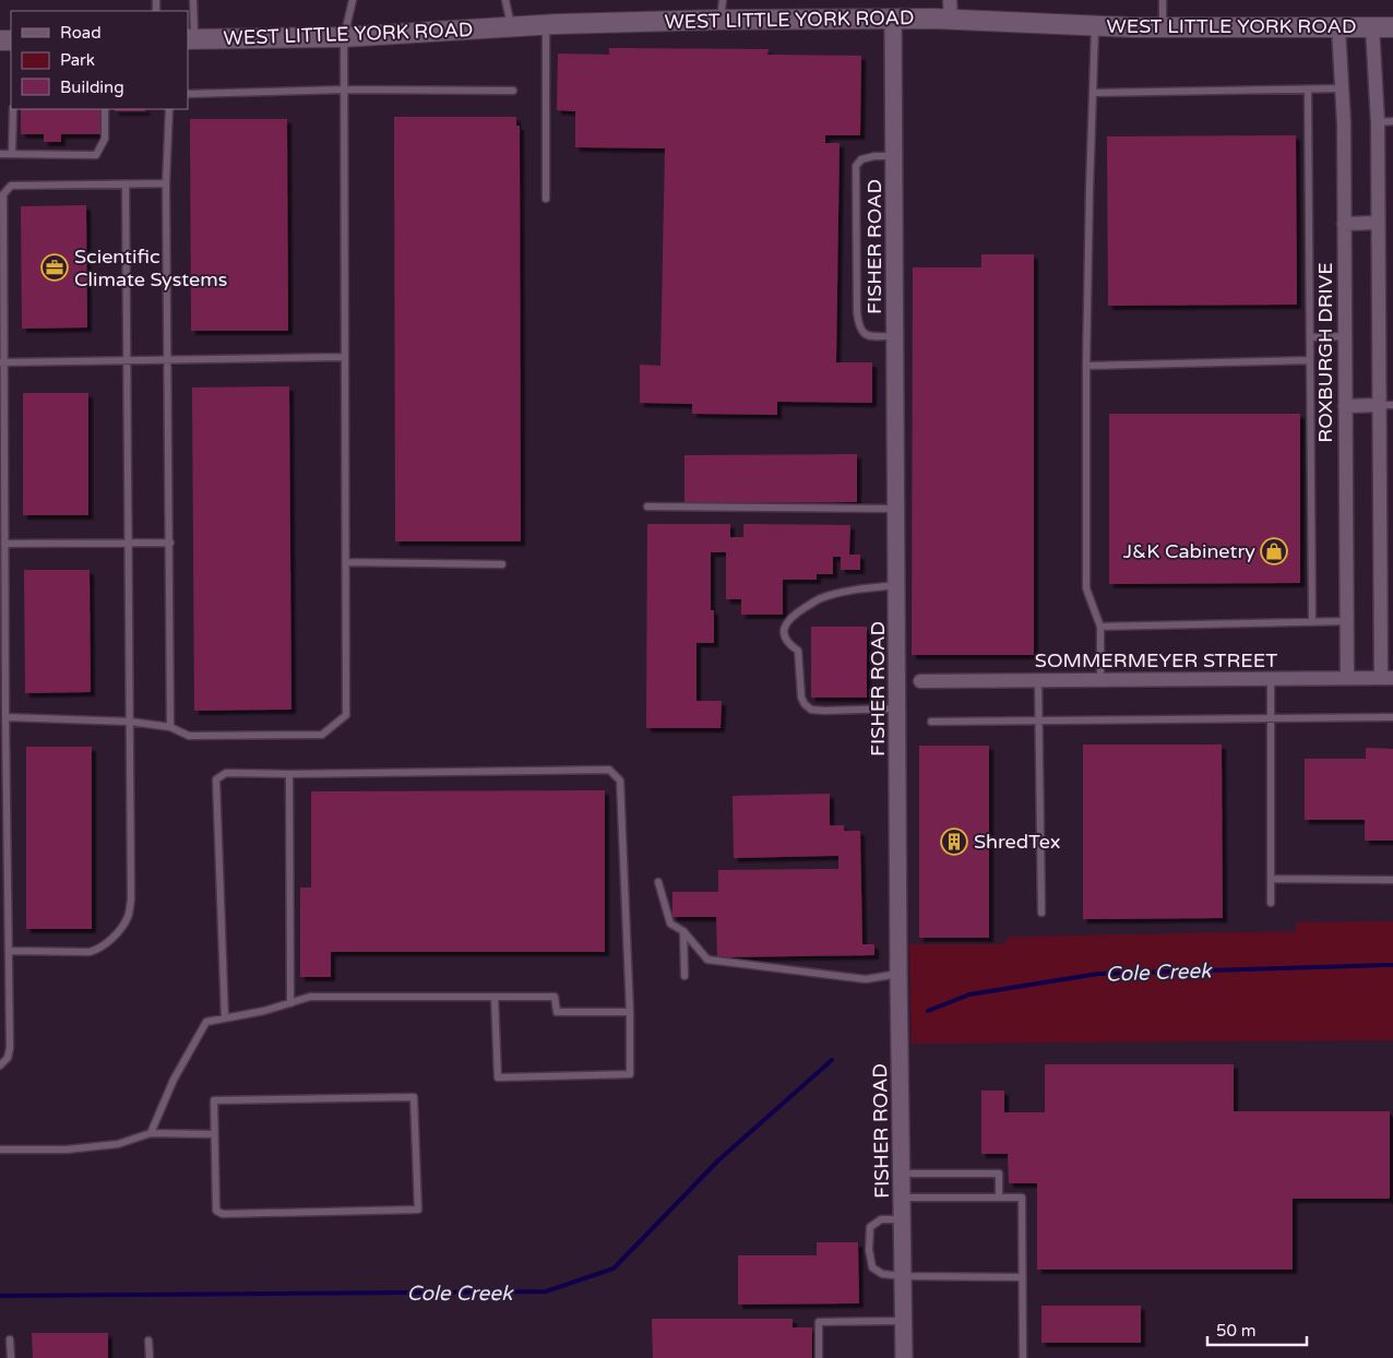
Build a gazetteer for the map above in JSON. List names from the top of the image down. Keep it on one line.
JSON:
{"streets":{"main road":["WEST LITTLE YORK ROAD"],"street":["FISHER ROAD","ROXBURGH DRIVE","SOMMERMEYER STREET"]},"crossings":[["WEST LITTLE YORK ROAD","FISHER ROAD"],["WEST LITTLE YORK ROAD","ROXBURGH DRIVE"],["ROXBURGH DRIVE","SOMMERMEYER STREET"]],"water":["Cole Creek"],"places":{"office":["Scientific Climate Systems"],"shop":["J&K Cabinetry"],"building":["ShredTex"]},"legend":["Road","Park","Building"],"scale_bar":"50 m"}
